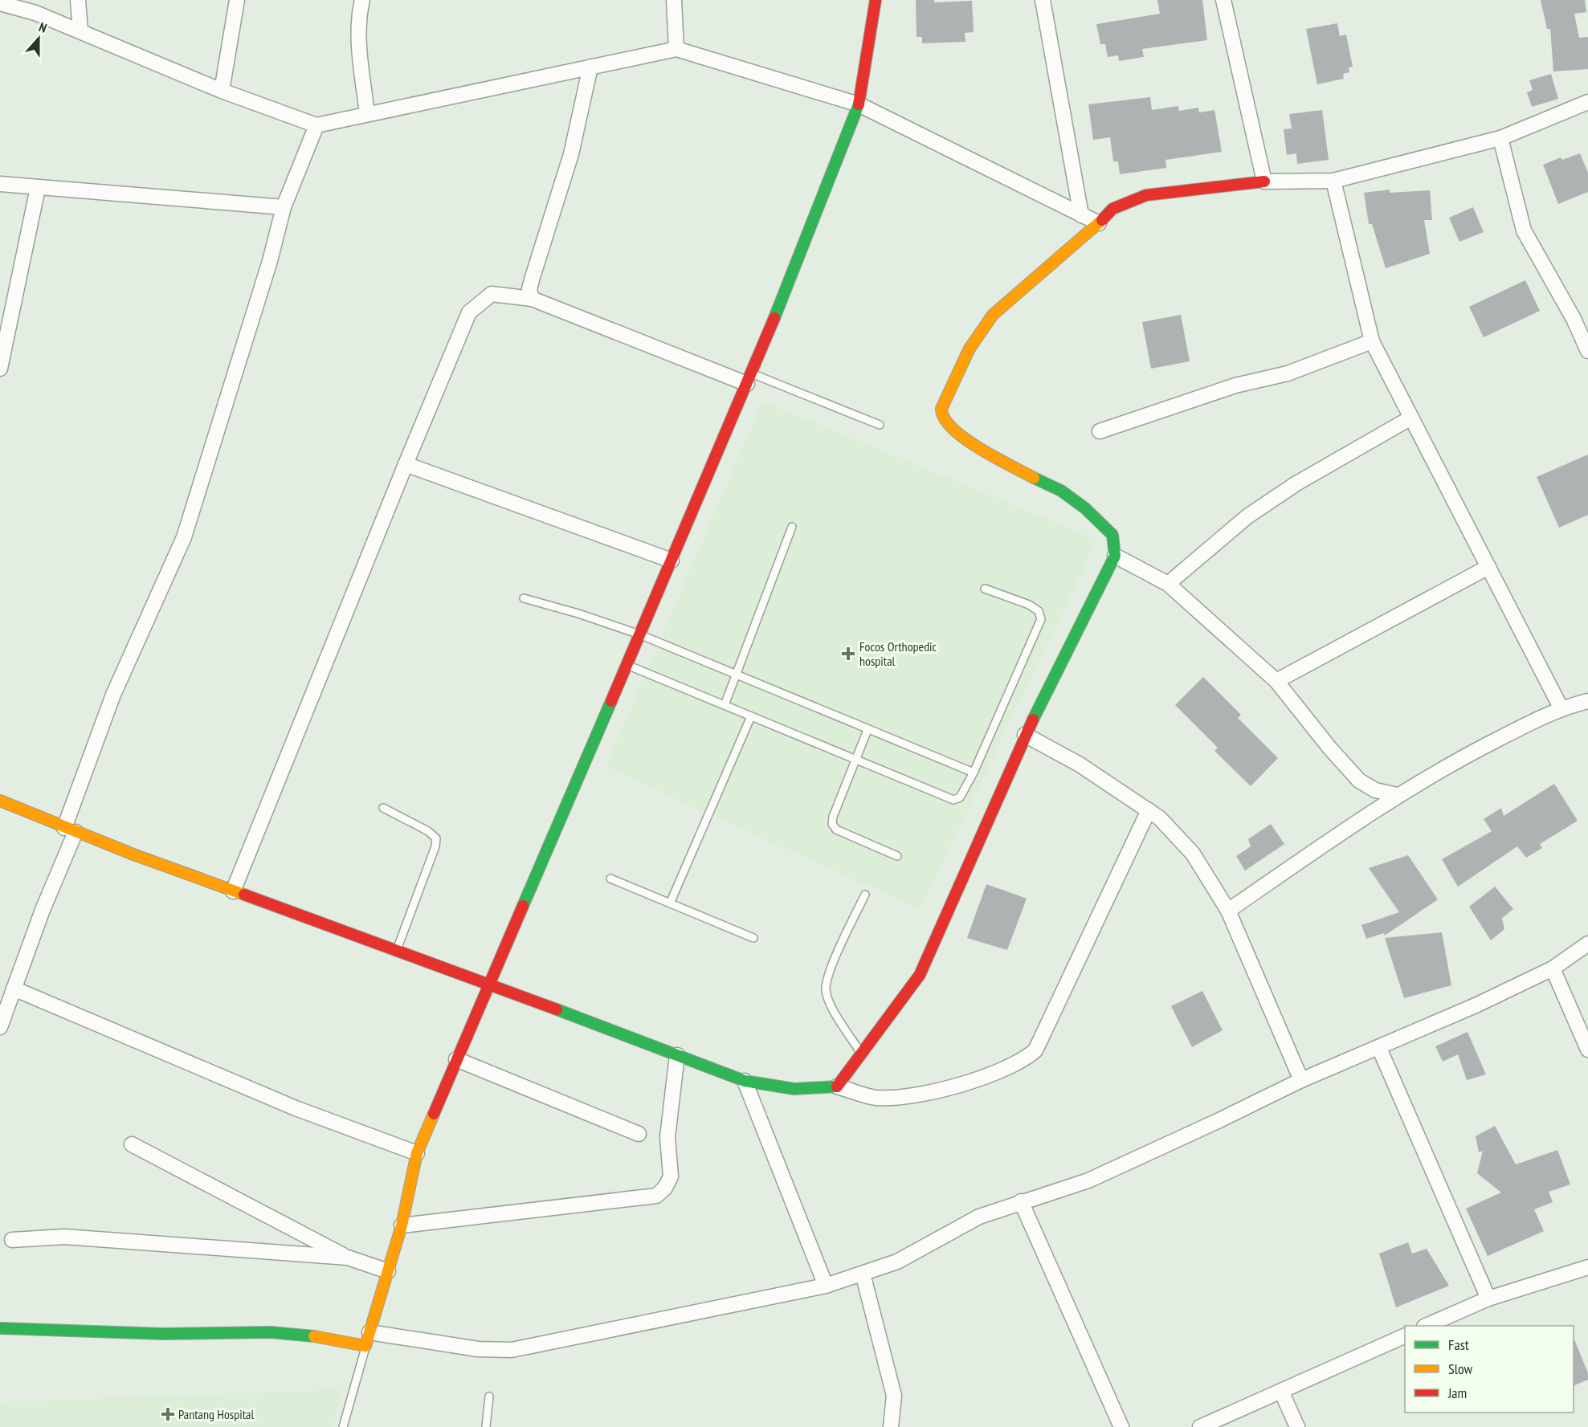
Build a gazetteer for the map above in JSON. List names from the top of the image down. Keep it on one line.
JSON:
{"places":{"health":["Focos Orthopedic hospital","Pantang Hospital"]},"legend":["Fast","Slow","Jam"],"north":"top"}
